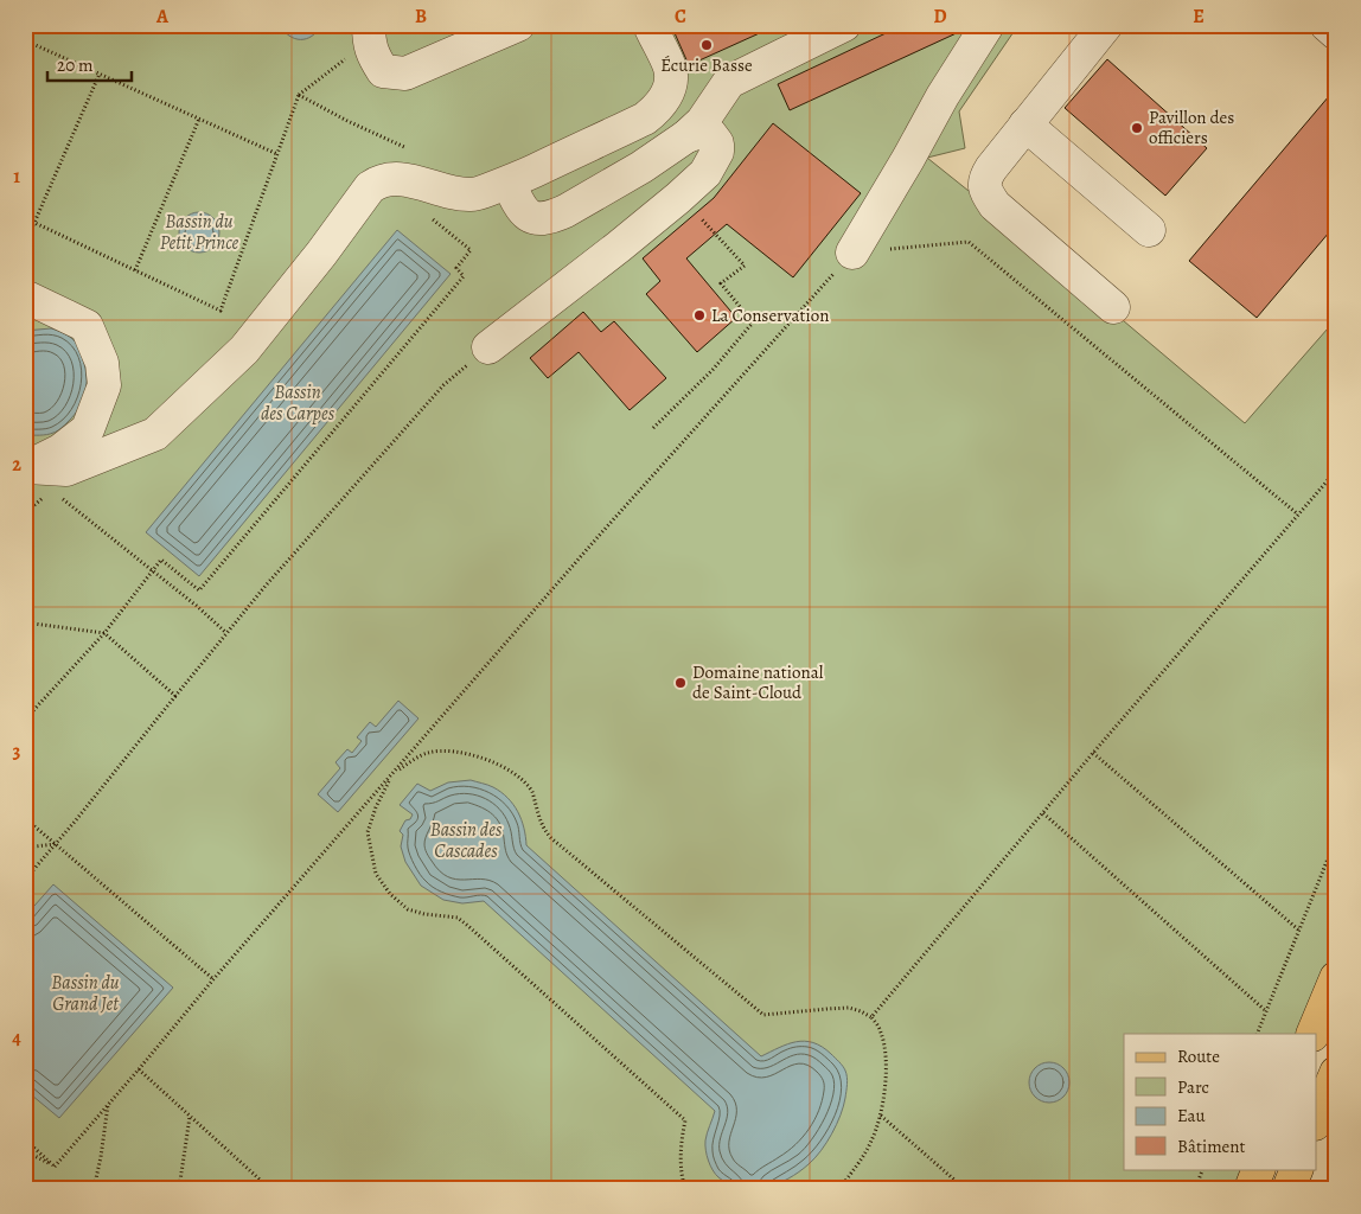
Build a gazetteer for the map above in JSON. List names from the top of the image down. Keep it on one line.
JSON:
{"water":["Bassin du Petit Prince","Bassin des Carpes","Bassin des Cascades","Bassin du Grand Jet"],"places":["Écurie Basse","Pavillon des officiers","La Conservation","Domaine national de Saint-Cloud"],"legend":["Route","Parc","Eau","Bâtiment"],"scale_bar":"20 m","grid":{"columns":["A","B","C","D","E"],"rows":["1","2","3","4"]}}
